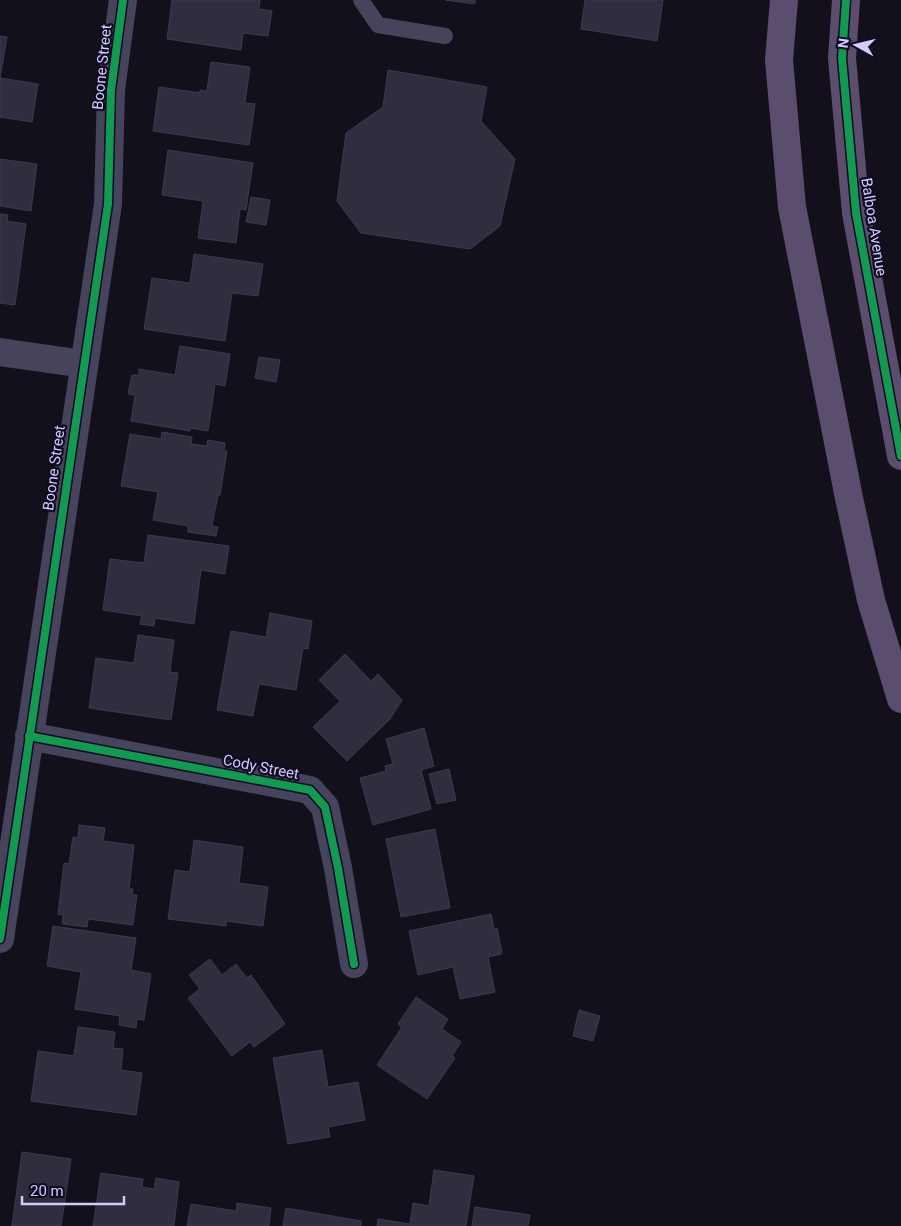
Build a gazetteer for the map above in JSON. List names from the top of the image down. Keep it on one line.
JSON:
{"streets":{"main road":["Balboa Avenue"],"street":["Boone Street","Cody Street"]},"crossings":[["Boone Street","Cody Street"]],"scale_bar":"20 m","north":"left"}
